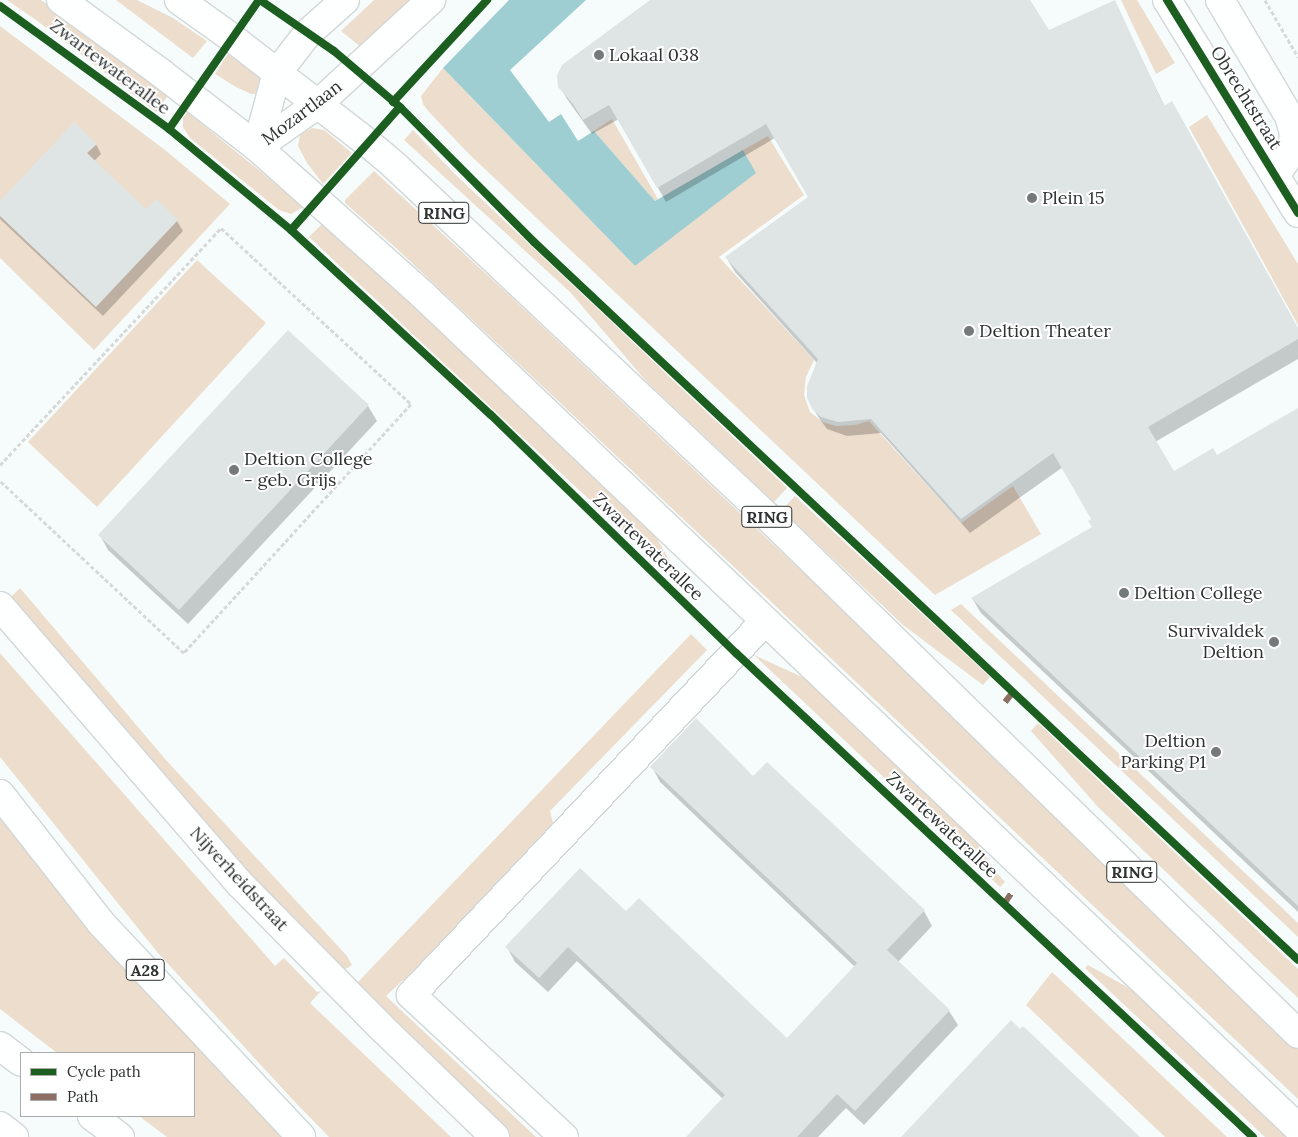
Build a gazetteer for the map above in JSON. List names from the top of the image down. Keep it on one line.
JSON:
{"streets":{"main road":["Zwartewaterallee","Obrechtstraat","Mozartlaan","RING","Nijverheidstraat","A28"]},"crossings":[["Zwartewaterallee","Mozartlaan"],["Mozartlaan","RING"]],"places":["Lokaal 038","Plein 15","Deltion Theater","Deltion College - geb. Grijs","Deltion College","Survivaldek Deltion","Deltion Parking P1"],"legend":["Cycle path","Path"]}
